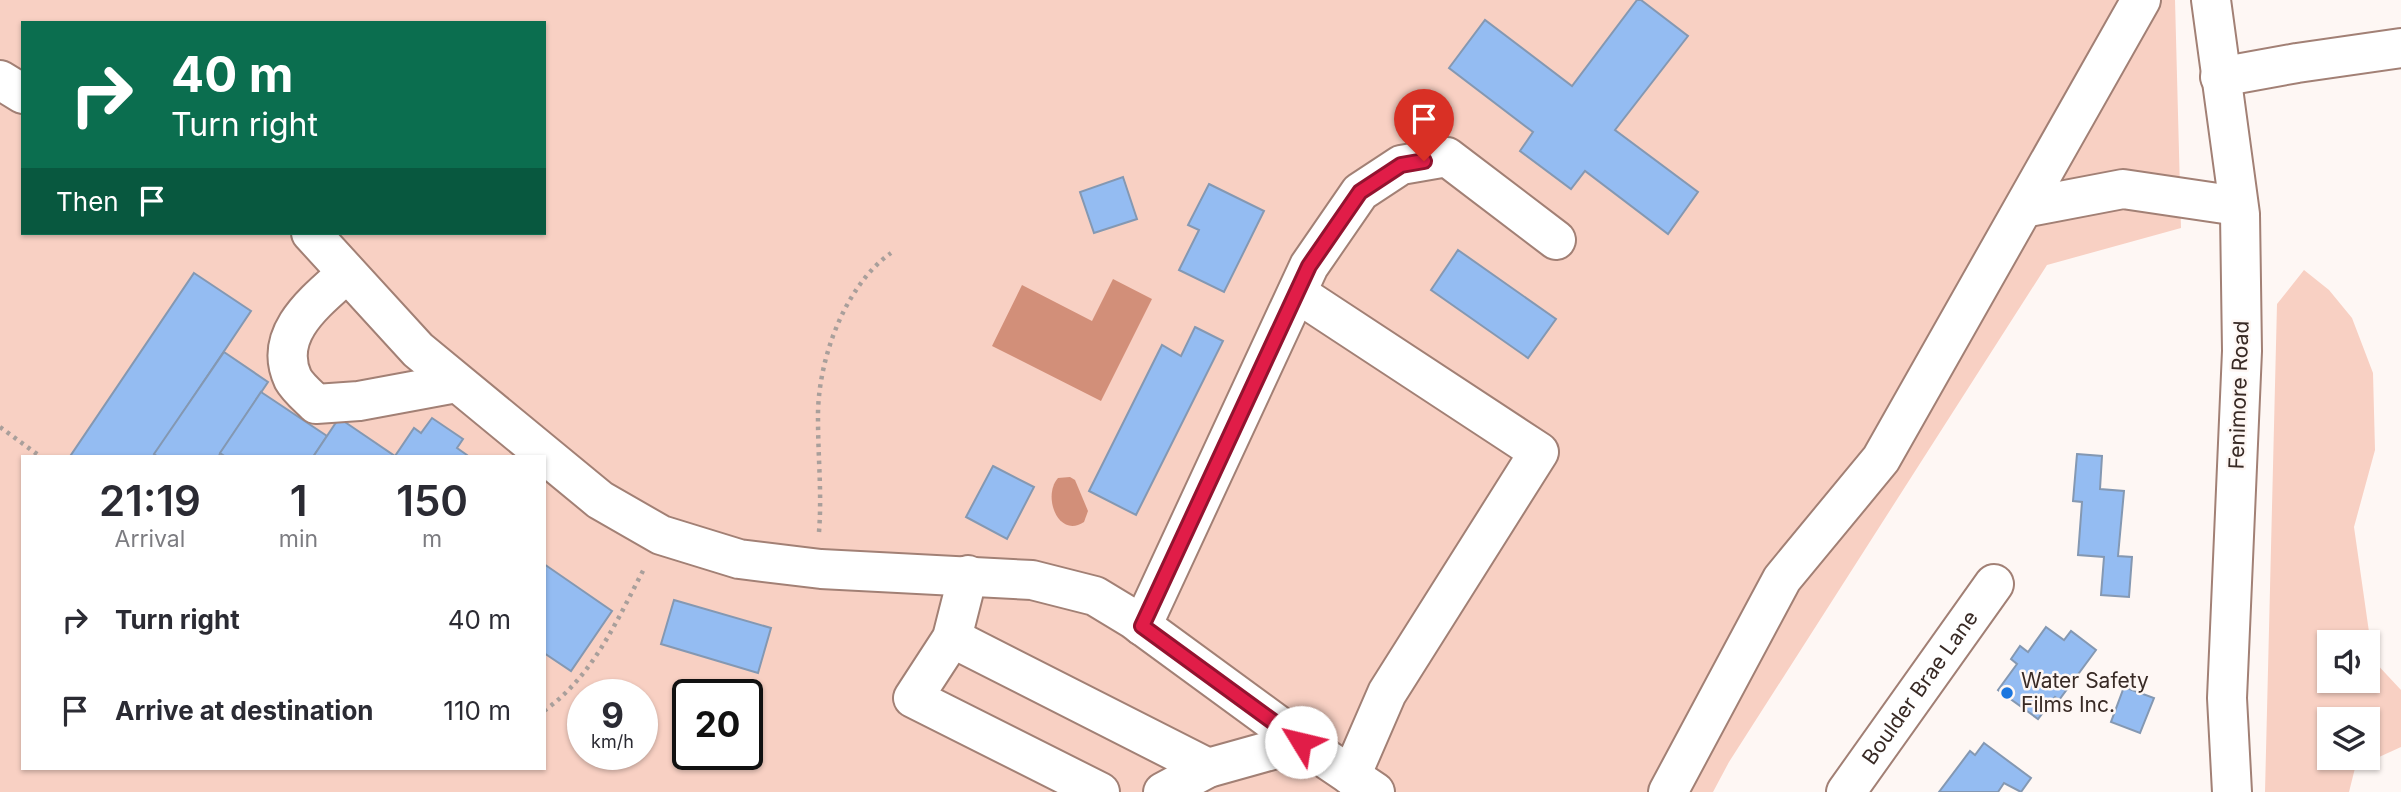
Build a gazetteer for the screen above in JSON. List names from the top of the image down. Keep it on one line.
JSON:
{"streets":{"street":["Fenimore Road","Boulder Brae Lane"]},"places":["Water Safety Films Inc."],"page":{"turn":["40 m","Turn right"],"then":"Then","eta":["21:19","Arrival","1","min","150","m"],"list":[{"name":"Turn right","value":"40 m"},{"name":"Arrive at destination","value":"110 m"}],"speed":"9 km/h","limit":"20"}}
